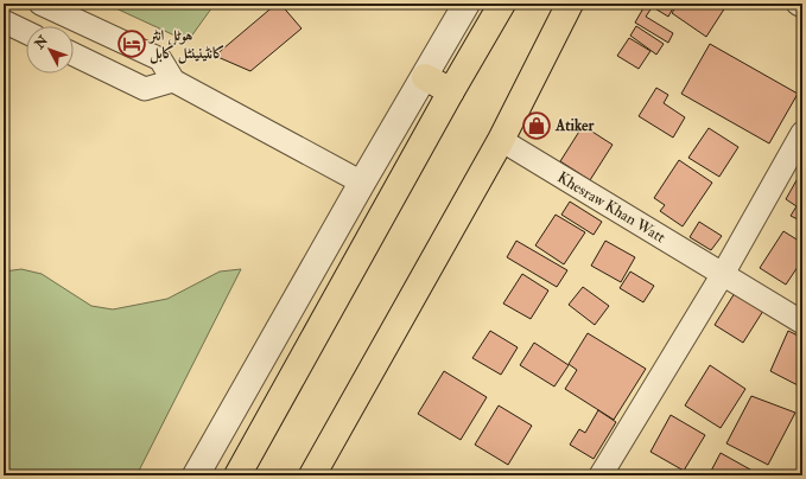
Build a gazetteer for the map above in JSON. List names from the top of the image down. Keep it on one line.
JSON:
{"streets":{"street":["Khesraw Khan Watt"]},"places":{"hotel":["ہوٹل انٹر کانٹینینٹل کابل"],"shop":["Atiker"]},"north":"top left"}
